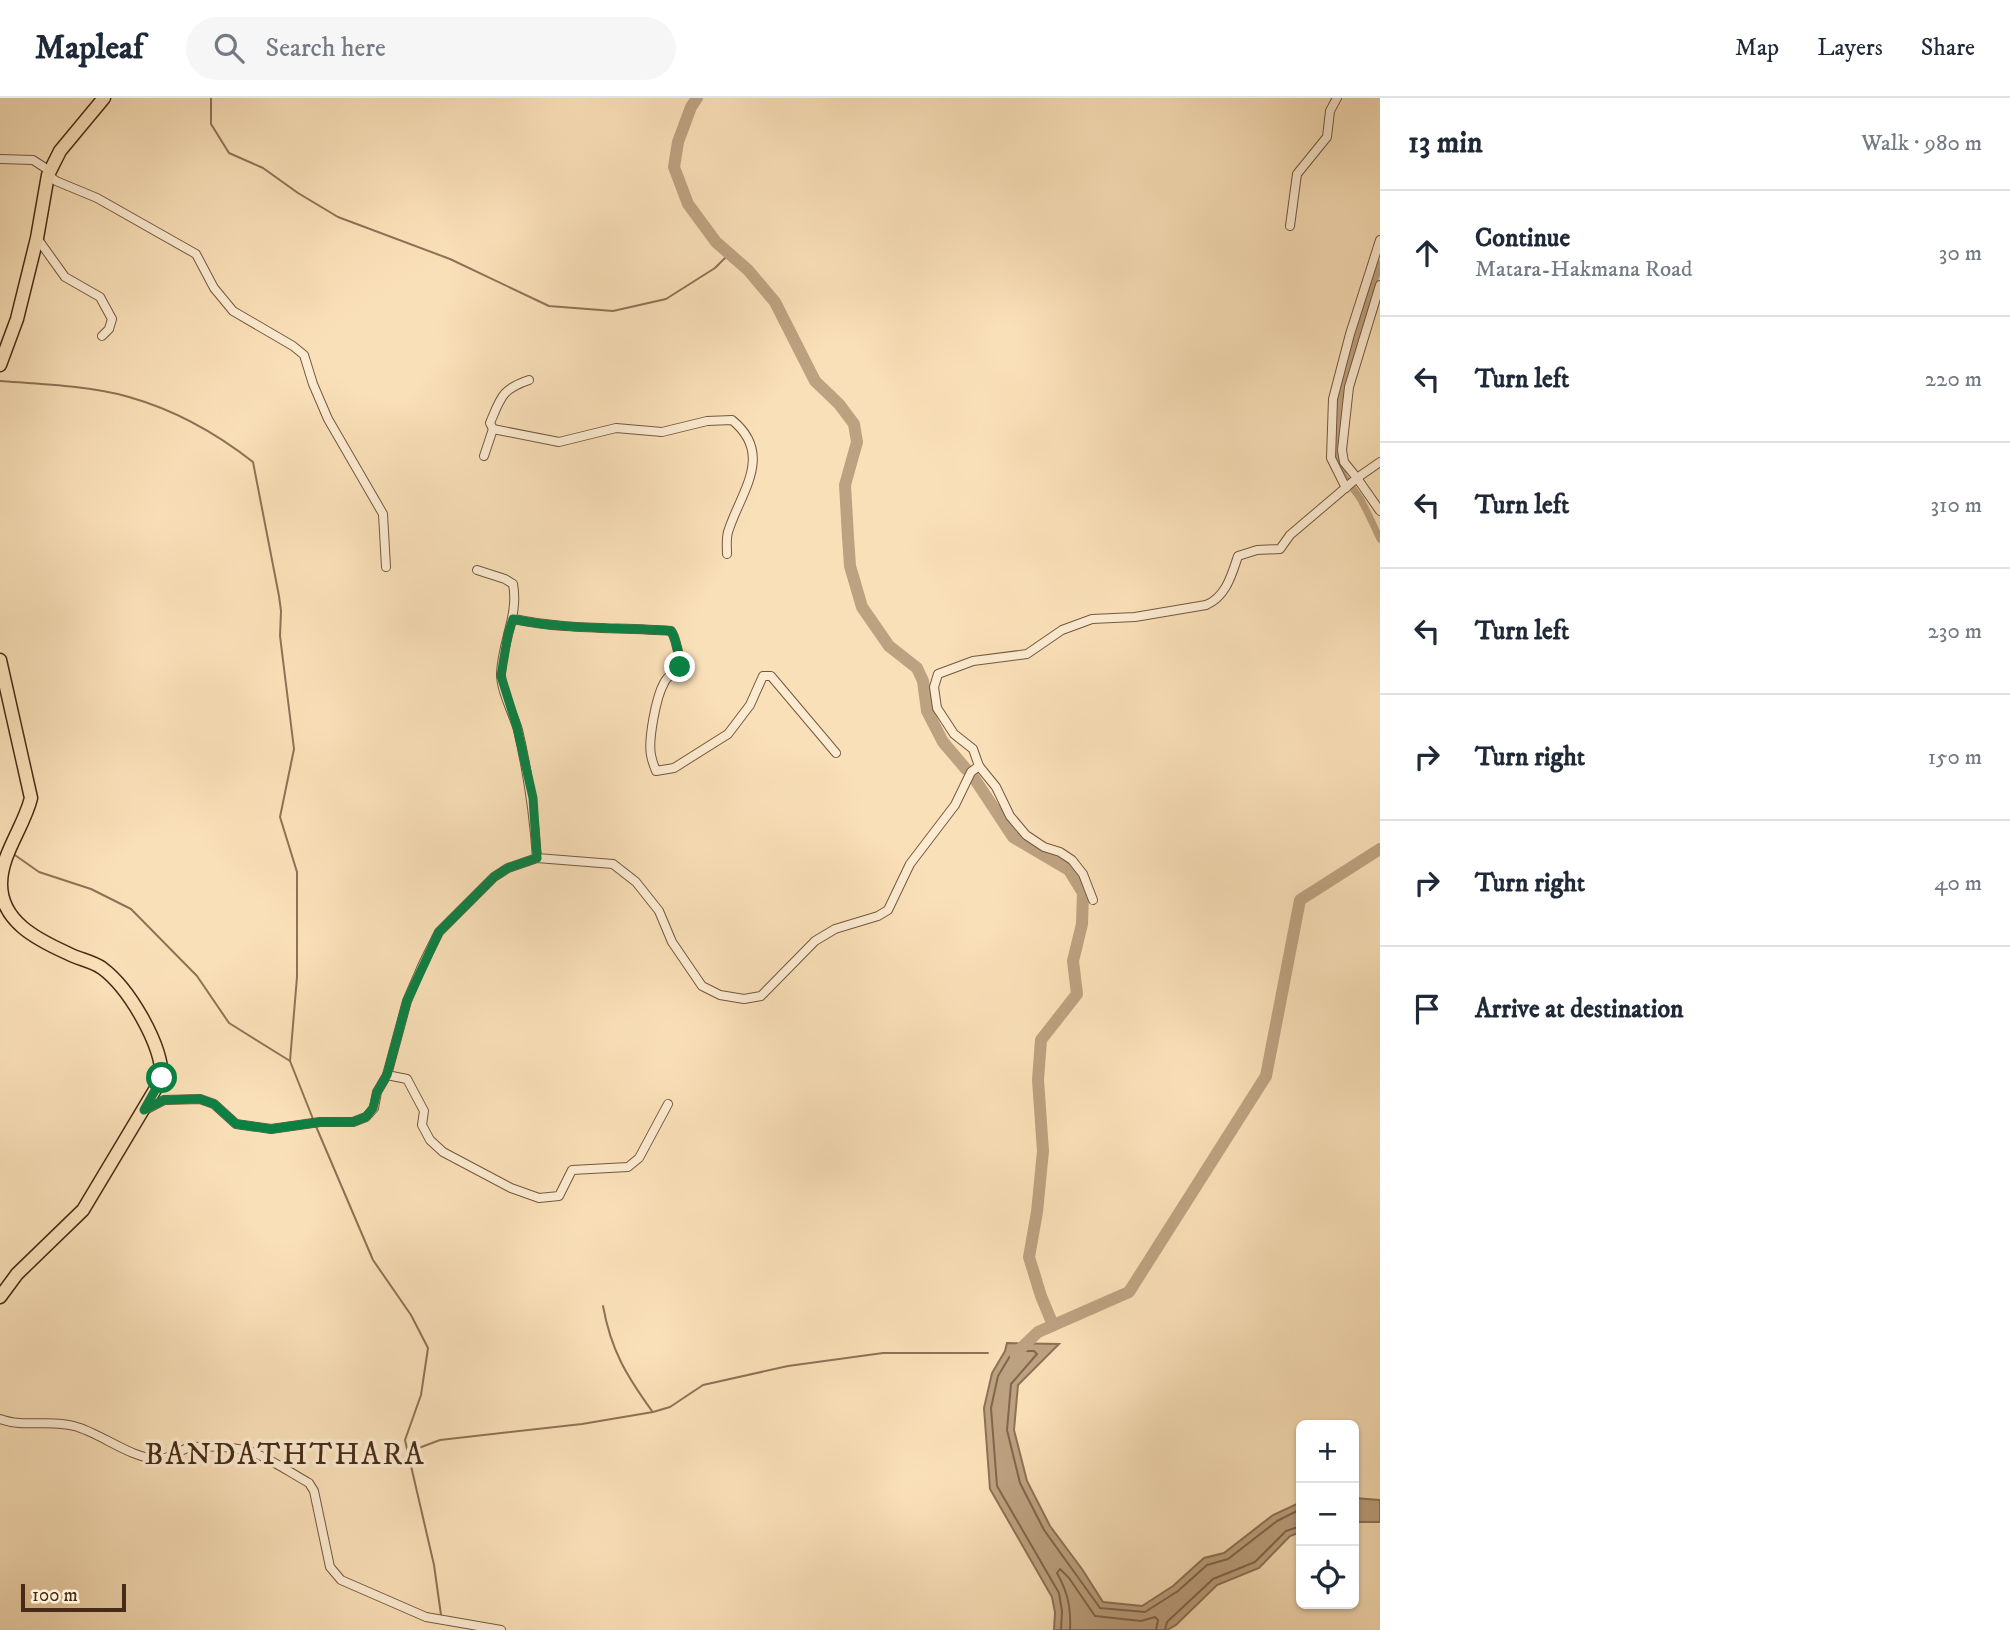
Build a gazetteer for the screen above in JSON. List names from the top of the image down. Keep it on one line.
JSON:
{"districts":["BANDATHTHARA"],"scale_bar":"100 m","page":{"header":"Mapleaf","search":"Search here","nav":["Map","Layers","Share"],"heading":["13 min","Walk · 980 m"],"list":[["Continue","Matara-Hakmana Road","30 m"],["Turn left","220 m"],["Turn left","310 m"],["Turn left","230 m"],["Turn right","150 m"],["Turn right","40 m"],"Arrive at destination"],"map_buttons":["+","−"],"scale":"100 m"}}
